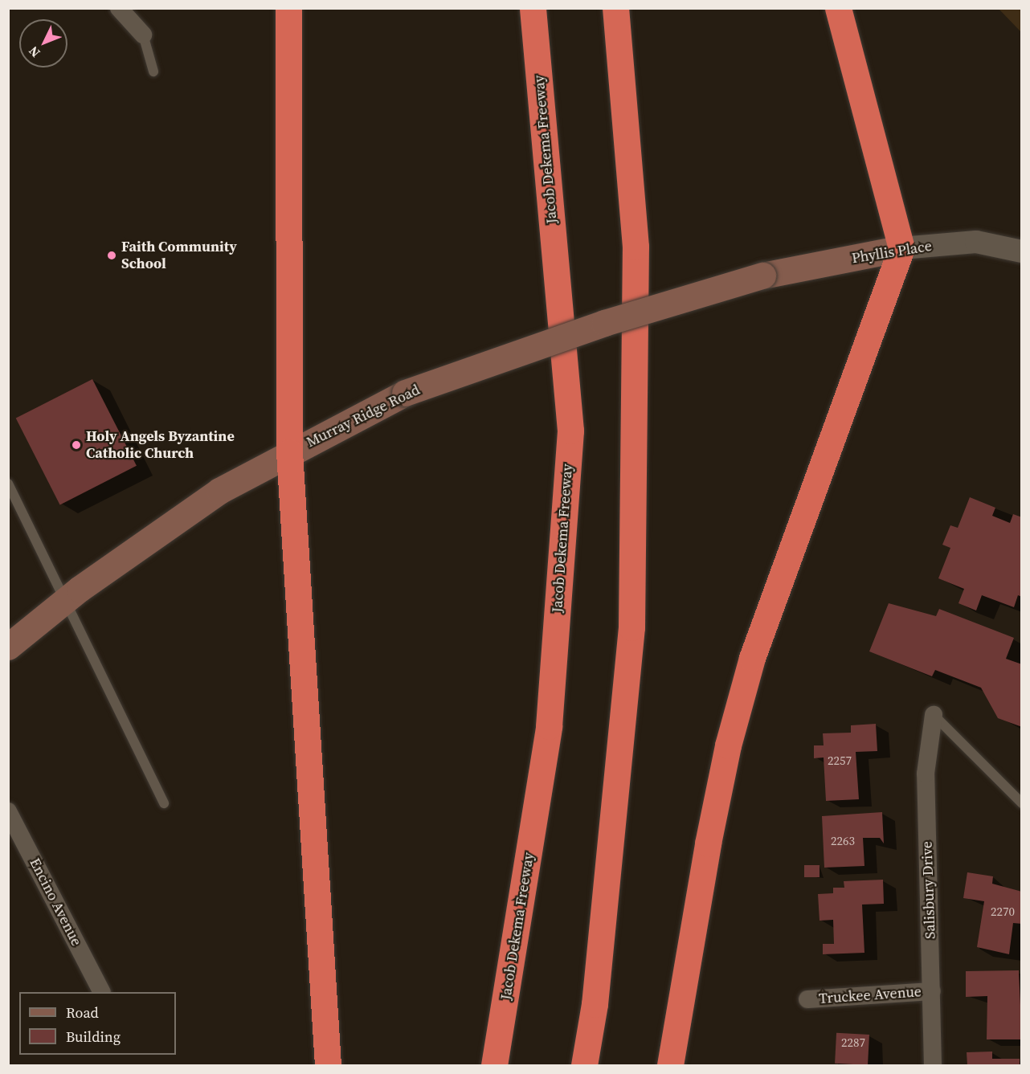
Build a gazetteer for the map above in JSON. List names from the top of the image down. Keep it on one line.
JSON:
{"streets":{"highway":["Jacob Dekema Freeway"],"main road":["Phyllis Place","Murray Ridge Road"],"street":["Salisbury Drive","Encino Avenue","Truckee Avenue"]},"crossings":[["Phyllis Place","Murray Ridge Road"],["Salisbury Drive","Truckee Avenue"]],"places":["Faith Community School","Holy Angels Byzantine Catholic Church"],"house_numbers":["2257","2263","2270","2287"],"legend":["Road","Building"],"north":"bottom left"}
